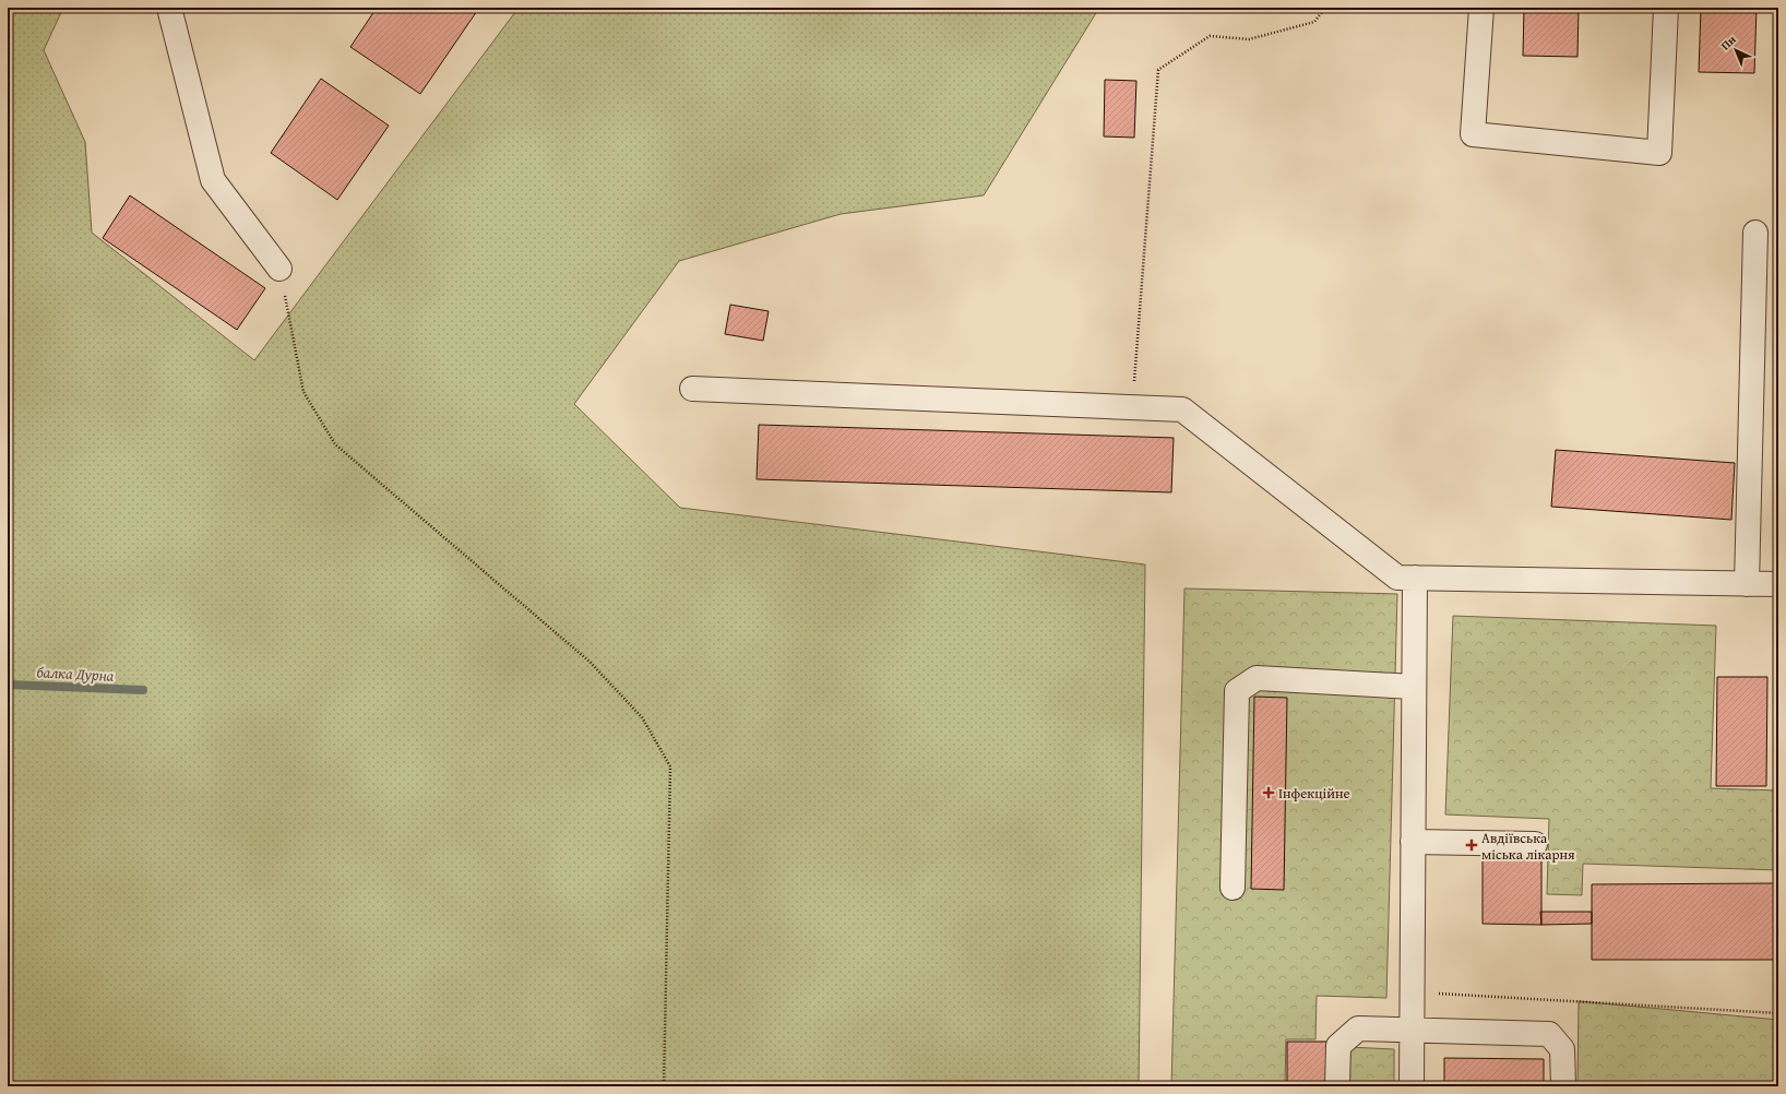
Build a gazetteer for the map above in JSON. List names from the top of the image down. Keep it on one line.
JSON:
{"water":["балка Дурна"],"places":{"health":["Інфекційне","Авдіївська міська лікарня"]},"north":"top left"}
